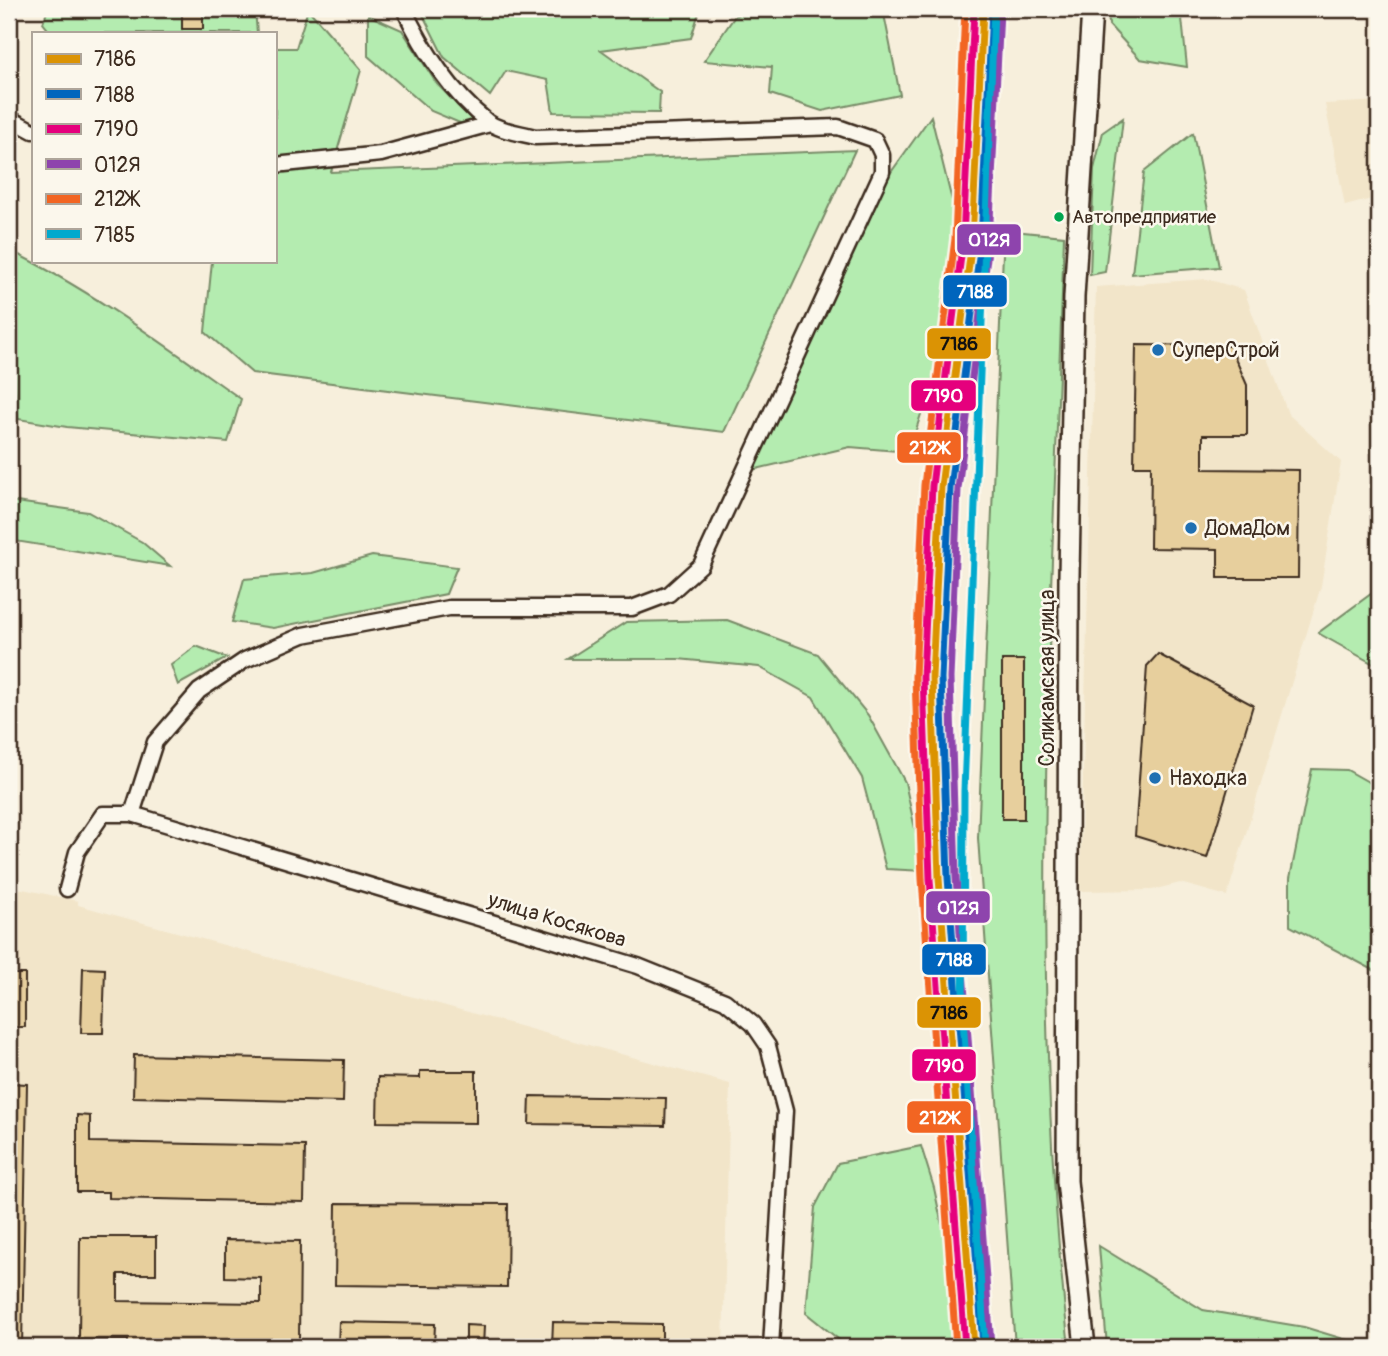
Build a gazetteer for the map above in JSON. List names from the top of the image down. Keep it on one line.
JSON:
{"streets":{"main road":["Соликамская улица"],"street":["улица Косякова"]},"places":["Автопредприятие","СуперСтрой","ДомаДом","Находка"],"lines":["transit line 7186","transit line 7188","transit line 7190","transit line 212Ж","transit line 7185","transit line 012Я"],"legend":["7186","7188","7190","012Я","212Ж","7185"]}
